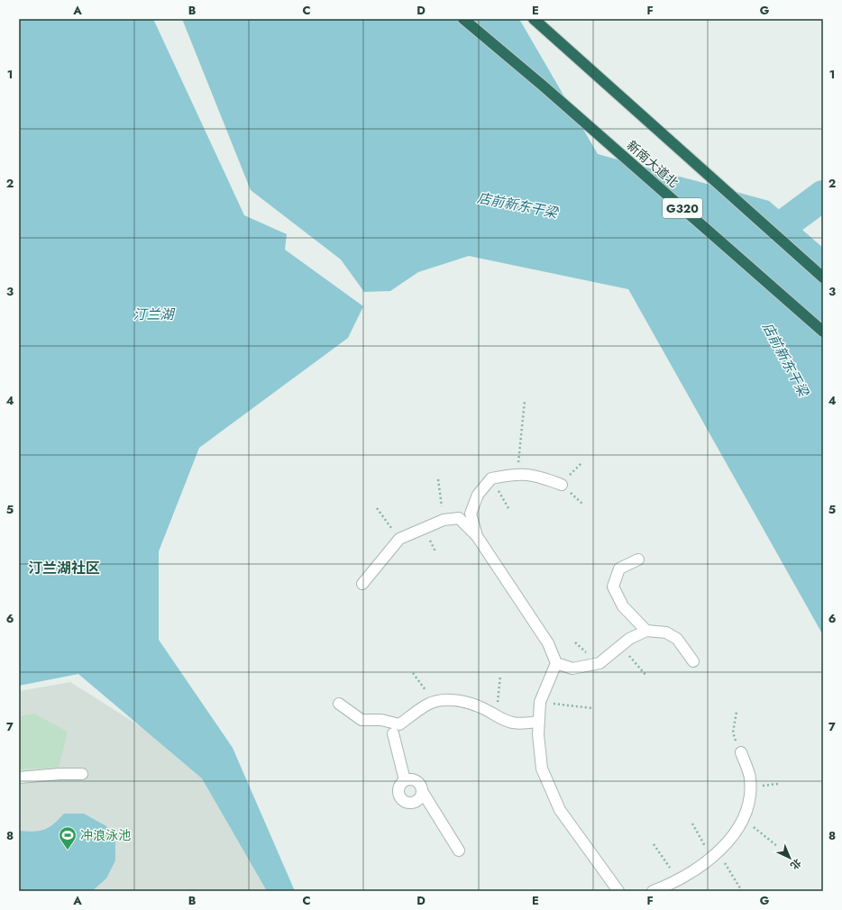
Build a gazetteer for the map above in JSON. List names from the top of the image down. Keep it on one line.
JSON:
{"streets":{"highway":["新南大道北","G320"]},"districts":["汀兰湖社区"],"water":["店前新东干梁","汀兰湖"],"places":{"sports":["冲浪泳池"]},"north":"bottom right","grid":{"columns":["A","B","C","D","E","F","G"],"rows":["1","2","3","4","5","6","7","8"]}}
